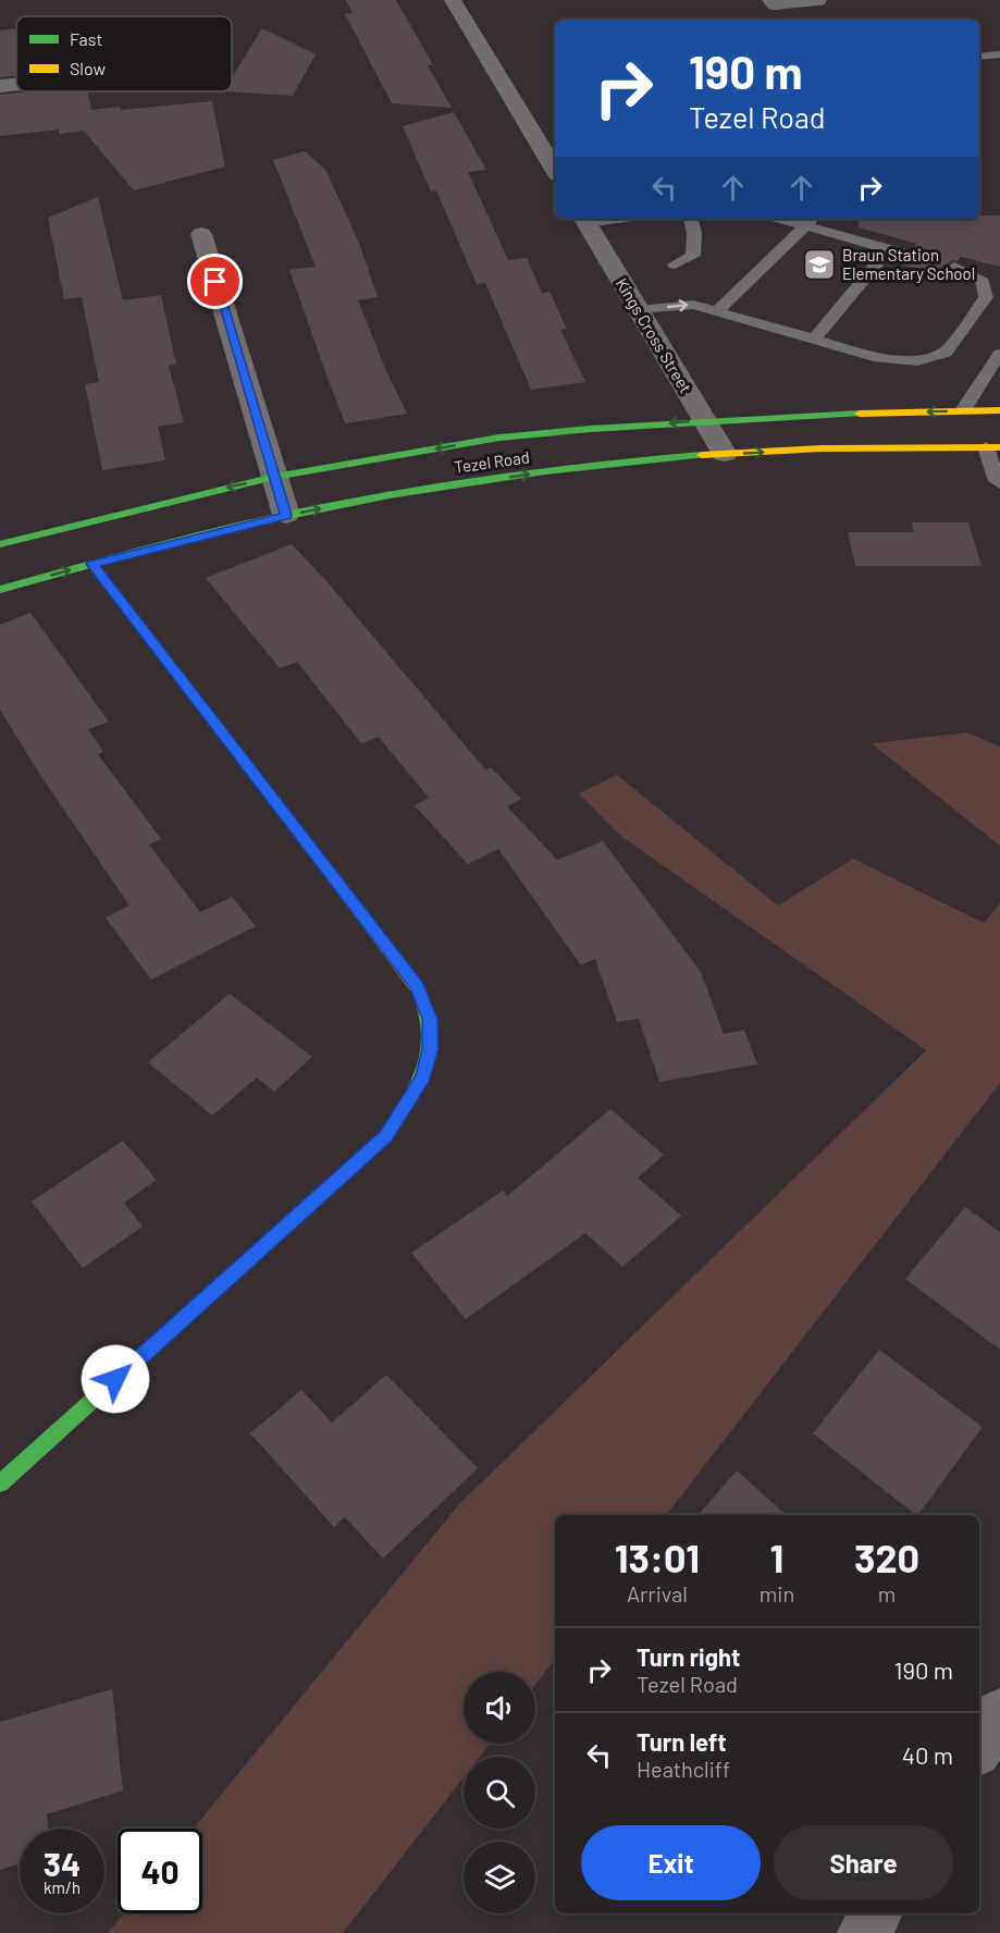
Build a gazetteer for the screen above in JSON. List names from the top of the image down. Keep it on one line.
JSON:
{"streets":{"main road":["Tezel Road"],"street":["Kings Cross Street"]},"crossings":[["Kings Cross Street","Tezel Road"]],"places":{"school or university":["Braun Station Elementary School"]},"legend":["Fast","Slow"],"page":{"turn":["190 m","Tezel Road"],"eta":["13:01","Arrival","1","min","320","m"],"list":[{"name":"Turn right","note":"Tezel Road","value":"190 m"},{"name":"Turn left","note":"Heathcliff","value":"40 m"}],"buttons":["Exit","Share"],"speed":"34 km/h","limit":"40"}}
